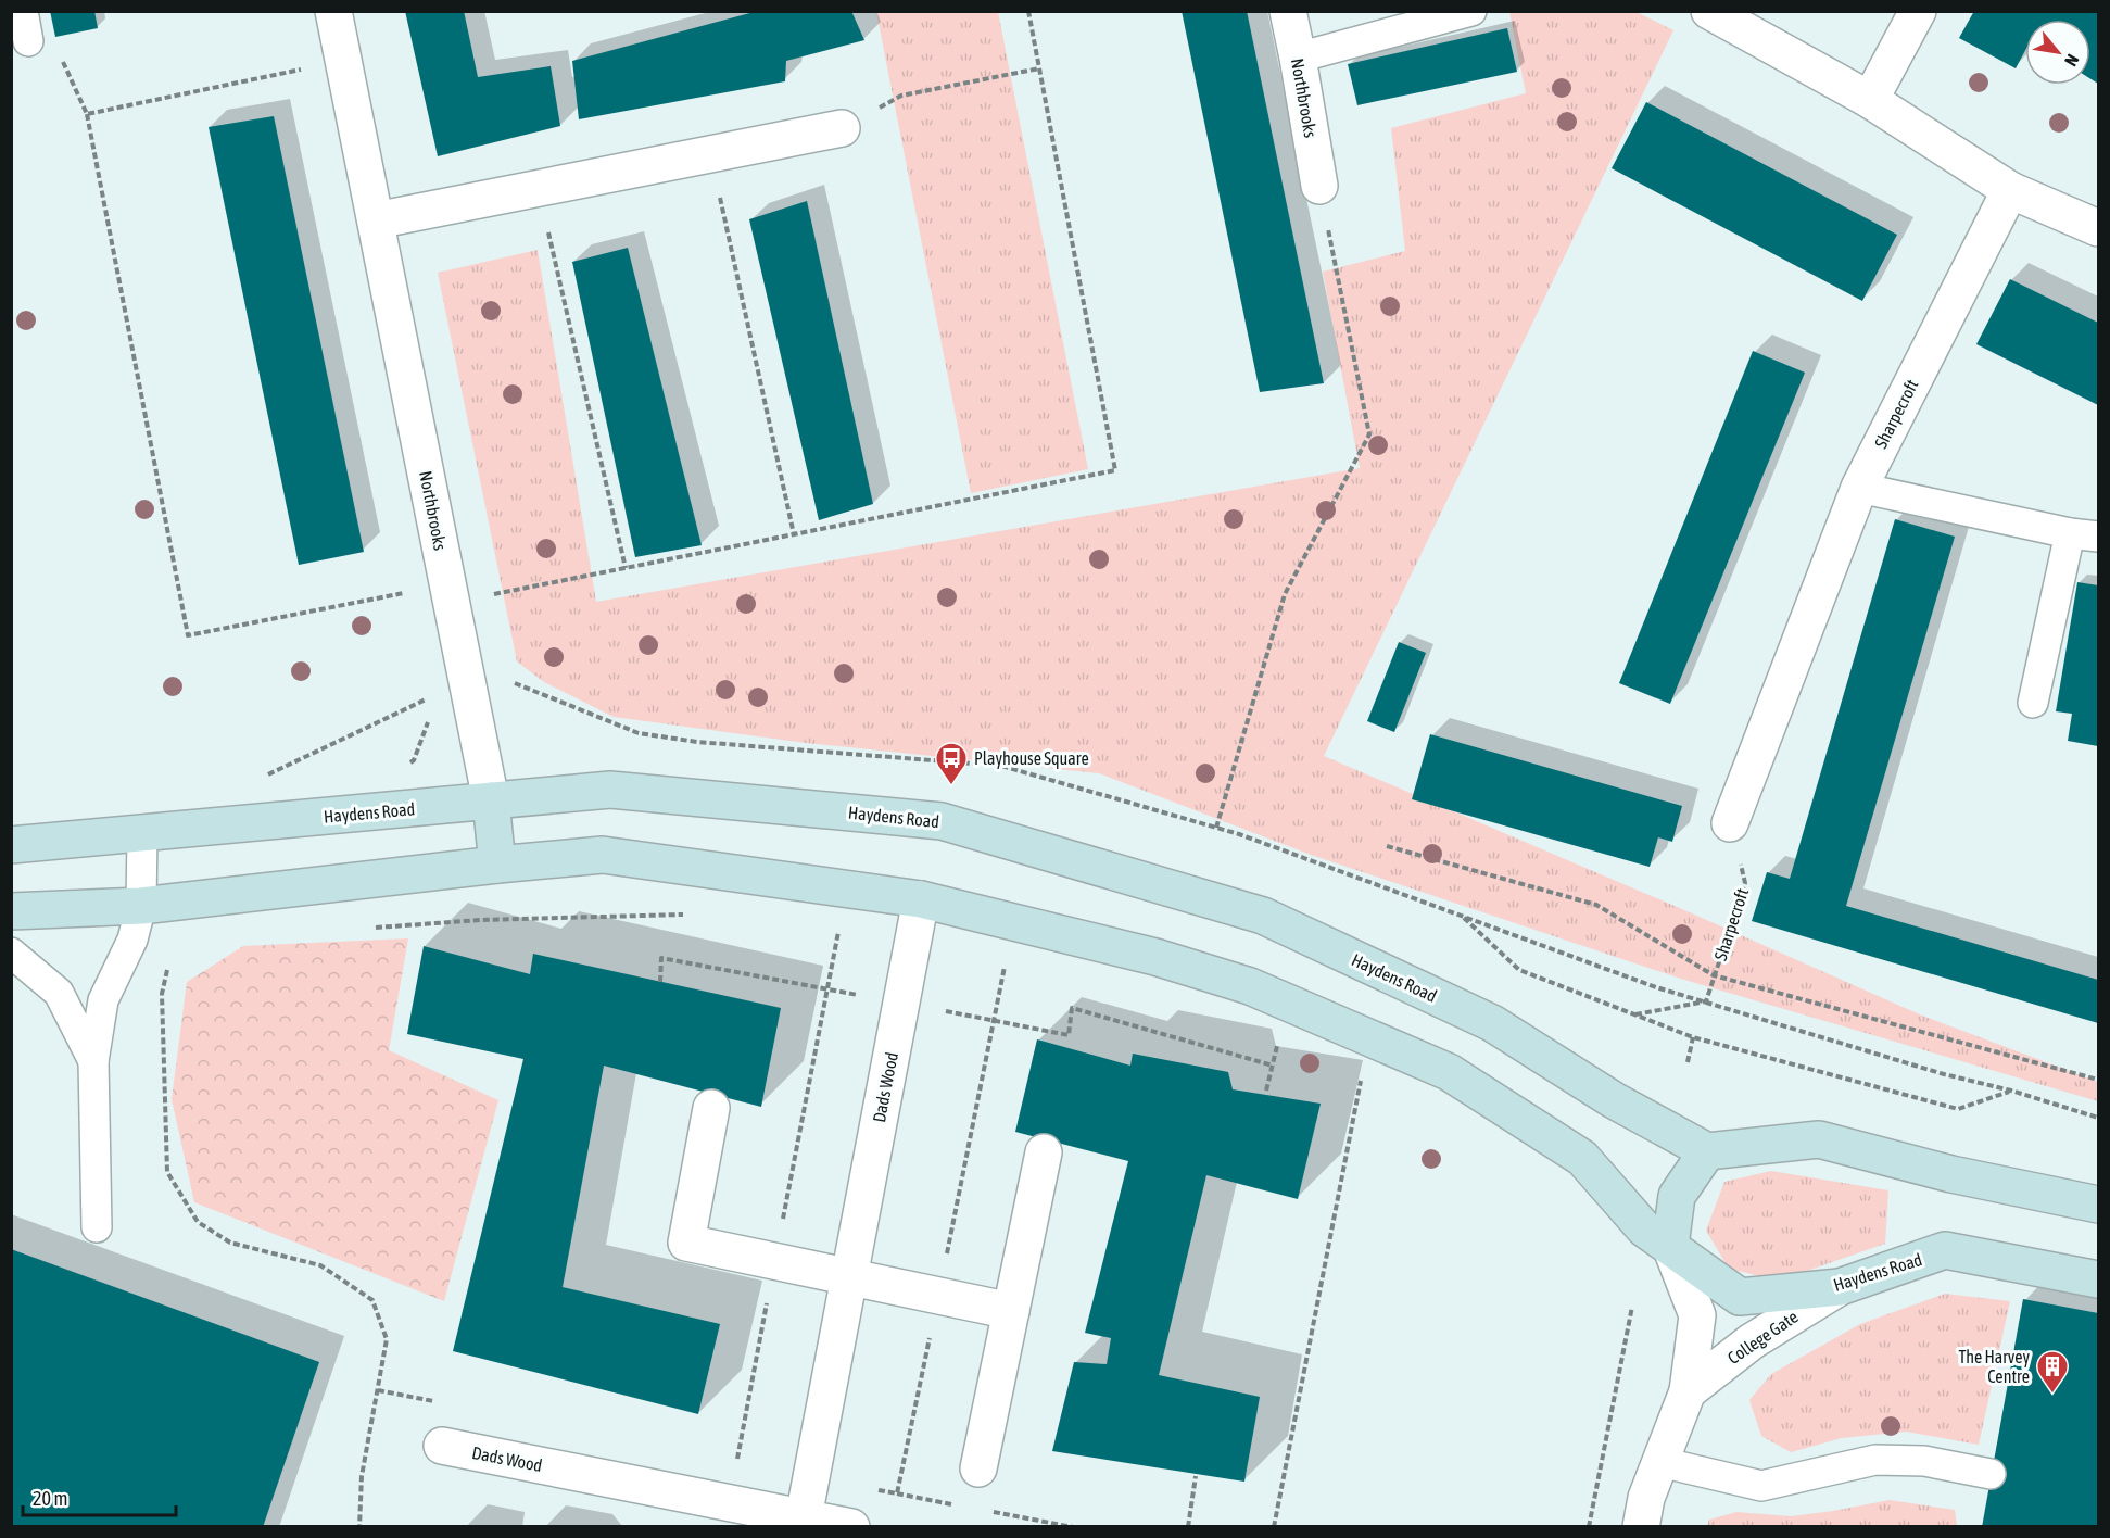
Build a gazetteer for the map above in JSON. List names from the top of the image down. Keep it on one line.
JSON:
{"streets":{"street":["Northbrooks","Sharpecroft","Haydens Road","Dads Wood","College Gate"]},"crossings":[["Northbrooks","Haydens Road"],["Haydens Road","Dads Wood"],["Haydens Road","College Gate"]],"places":{"bus stop":["Playhouse Square"],"building":["The Harvey Centre"]},"scale_bar":"20 m","north":"bottom right"}
